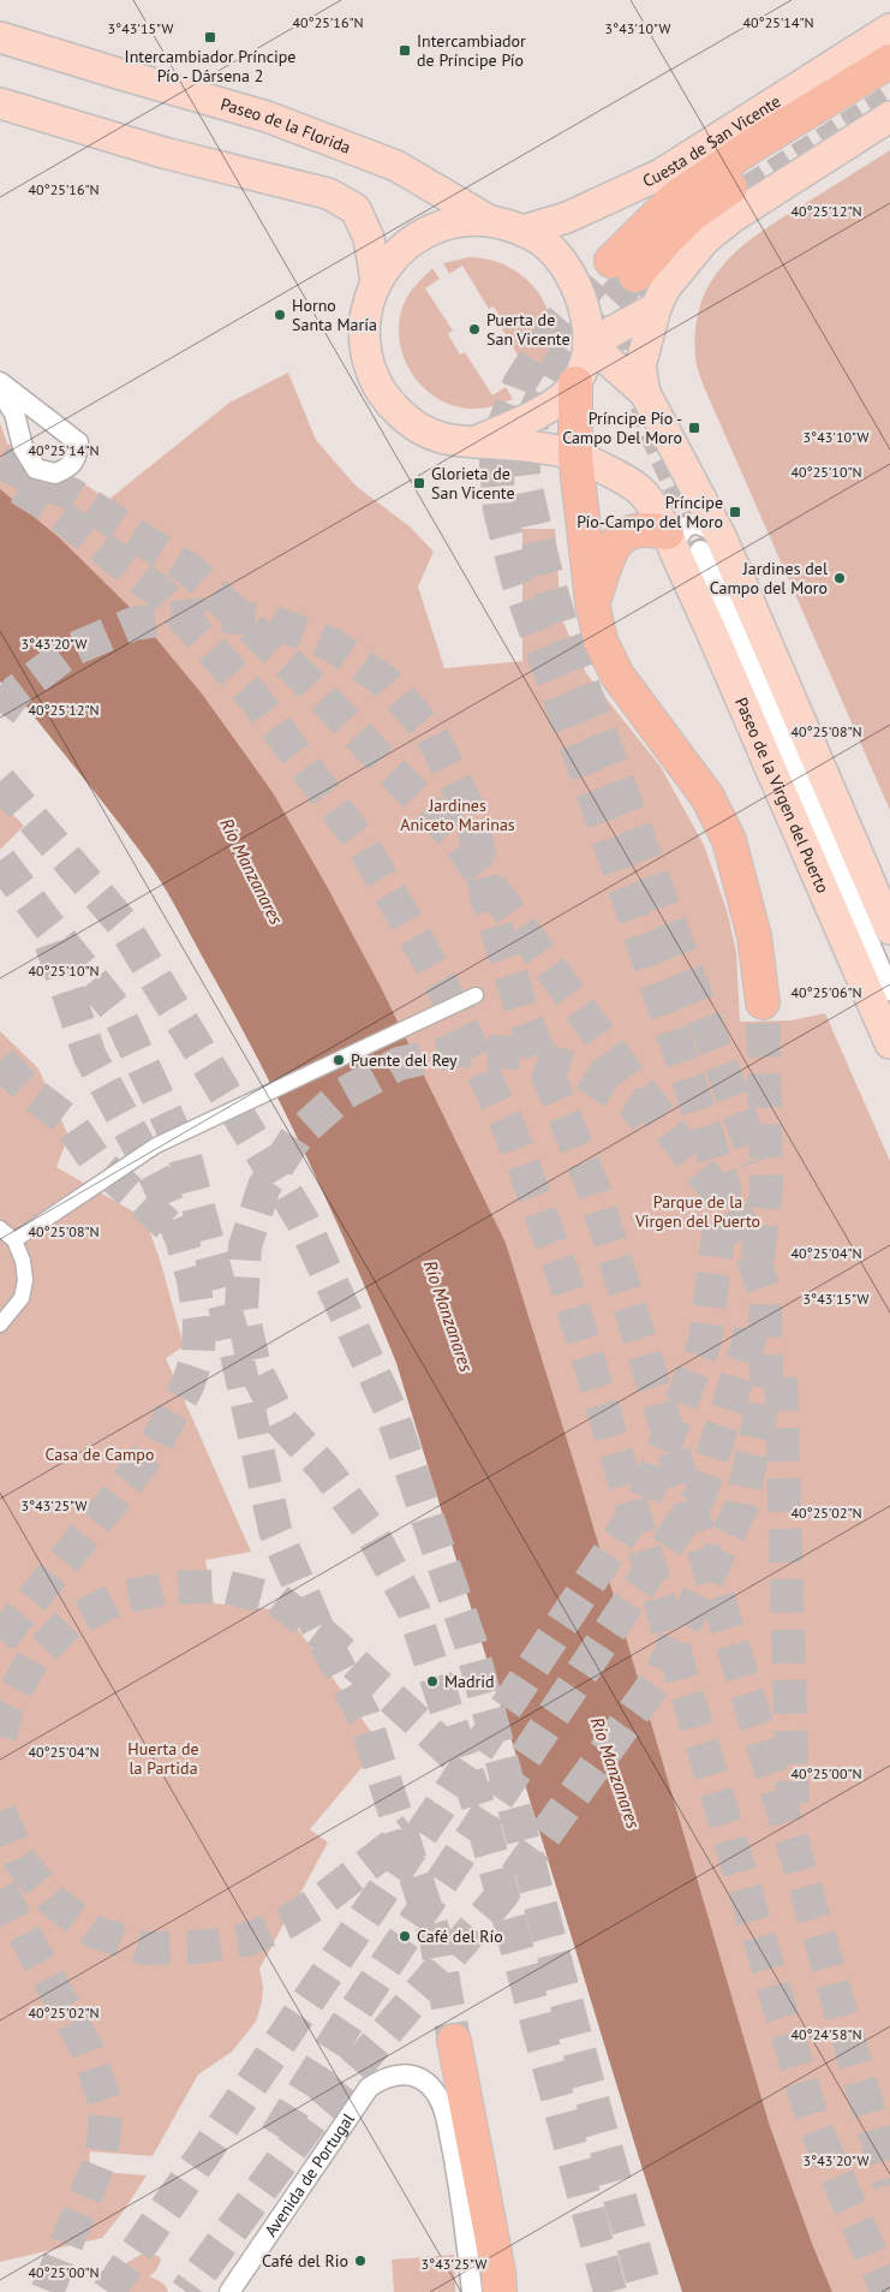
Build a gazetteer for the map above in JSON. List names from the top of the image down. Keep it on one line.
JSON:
{"streets":{"main road":["Paseo de la Florida","Cuesta de San Vicente","Paseo de la Virgen del Puerto"],"street":["Avenida de Portugal"]},"water":["Río Manzanares"],"parks":["Jardines Aniceto Marinas","Parque de la Virgen del Puerto","Casa de Campo","Huerta de la Partida"],"places":{"transit":["Intercambiador Príncipe Pío - Dársena 2","Intercambiador de Príncipe Pío","Príncipe Pío - Campo Del Moro","Glorieta de San Vicente","Príncipe Pío-Campo del Moro"],"other":["Horno Santa María","Puerta de San Vicente","Jardines del Campo del Moro","Puente del Rey","Madrid","Café del Río","Café del Rio"]},"coordinates":["40°25'14\"N","40°25'16\"N","3°43'15\"W","3°43'10\"W","40°25'12\"N","40°25'10\"N","3°43'20\"W","40°25'08\"N","40°25'06\"N","40°25'04\"N","3°43'25\"W","40°25'02\"N","40°25'00\"N","40°24'58\"N"]}
